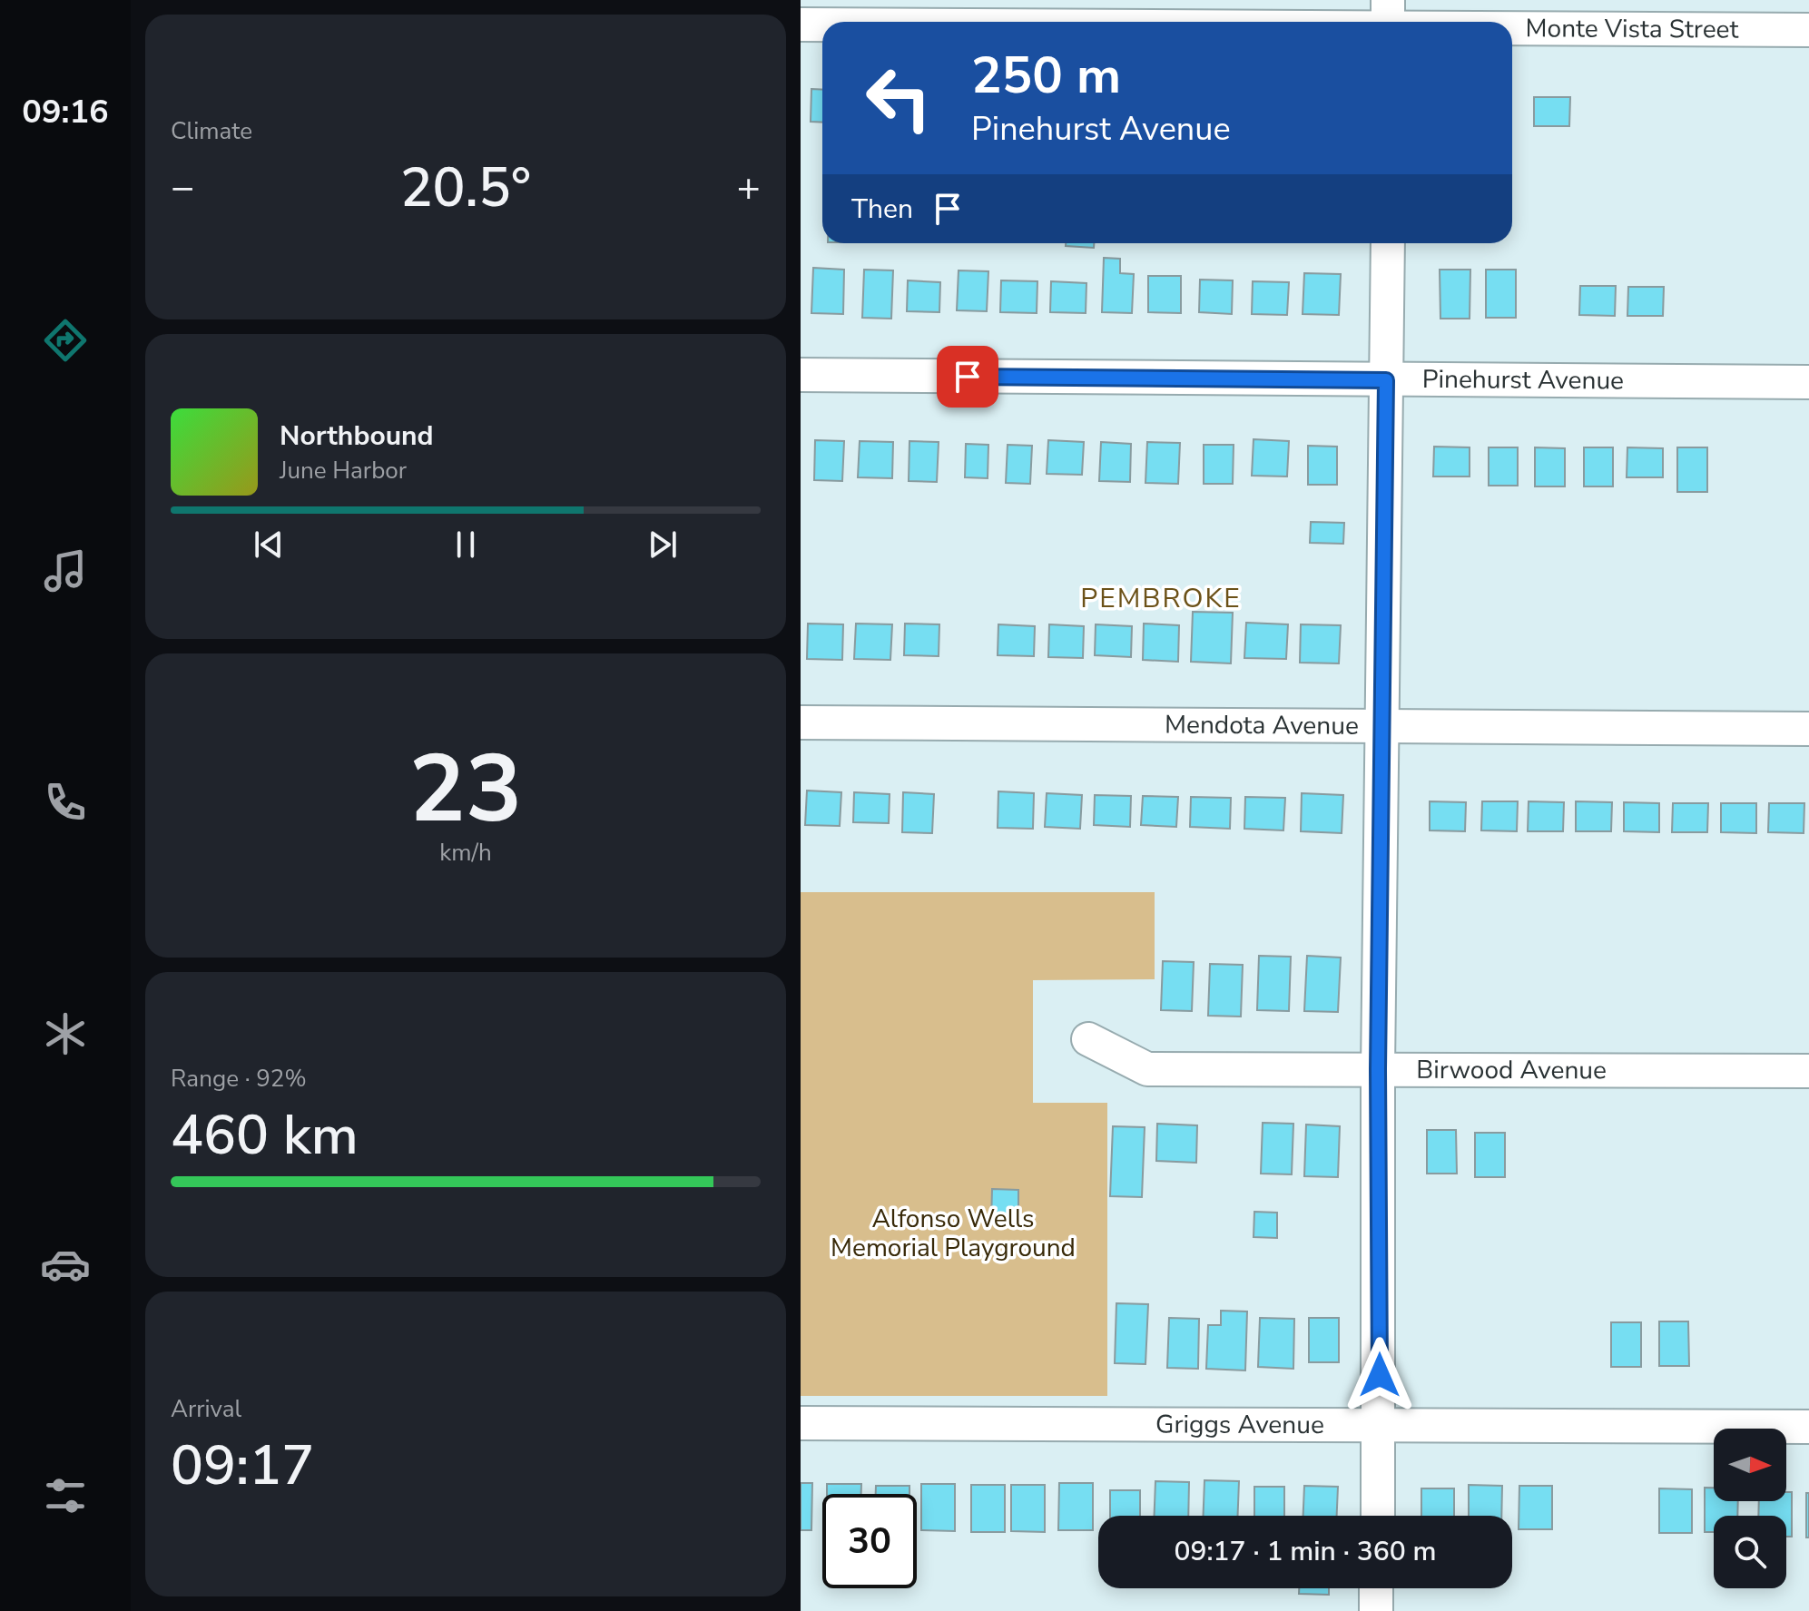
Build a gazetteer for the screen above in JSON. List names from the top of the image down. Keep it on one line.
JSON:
{"streets":{"street":["Monte Vista Street","Pinehurst Avenue","Mendota Avenue","Birwood Avenue","Griggs Avenue"]},"districts":["PEMBROKE"],"parks":["Alfonso Wells Memorial Playground"],"north":"right","page":{"tabs":"09:16","tile":["Climate",["23","km/h"],["Range · 92%","460 km"],["Arrival","09:17"]],"turn":["250 m","Pinehurst Avenue"],"heat":["−","20.5°","+"],"then":"Then","song":["Northbound","June Harbor"],"limit":"30","trip":"09:17 · 1 min · 360 m"}}
